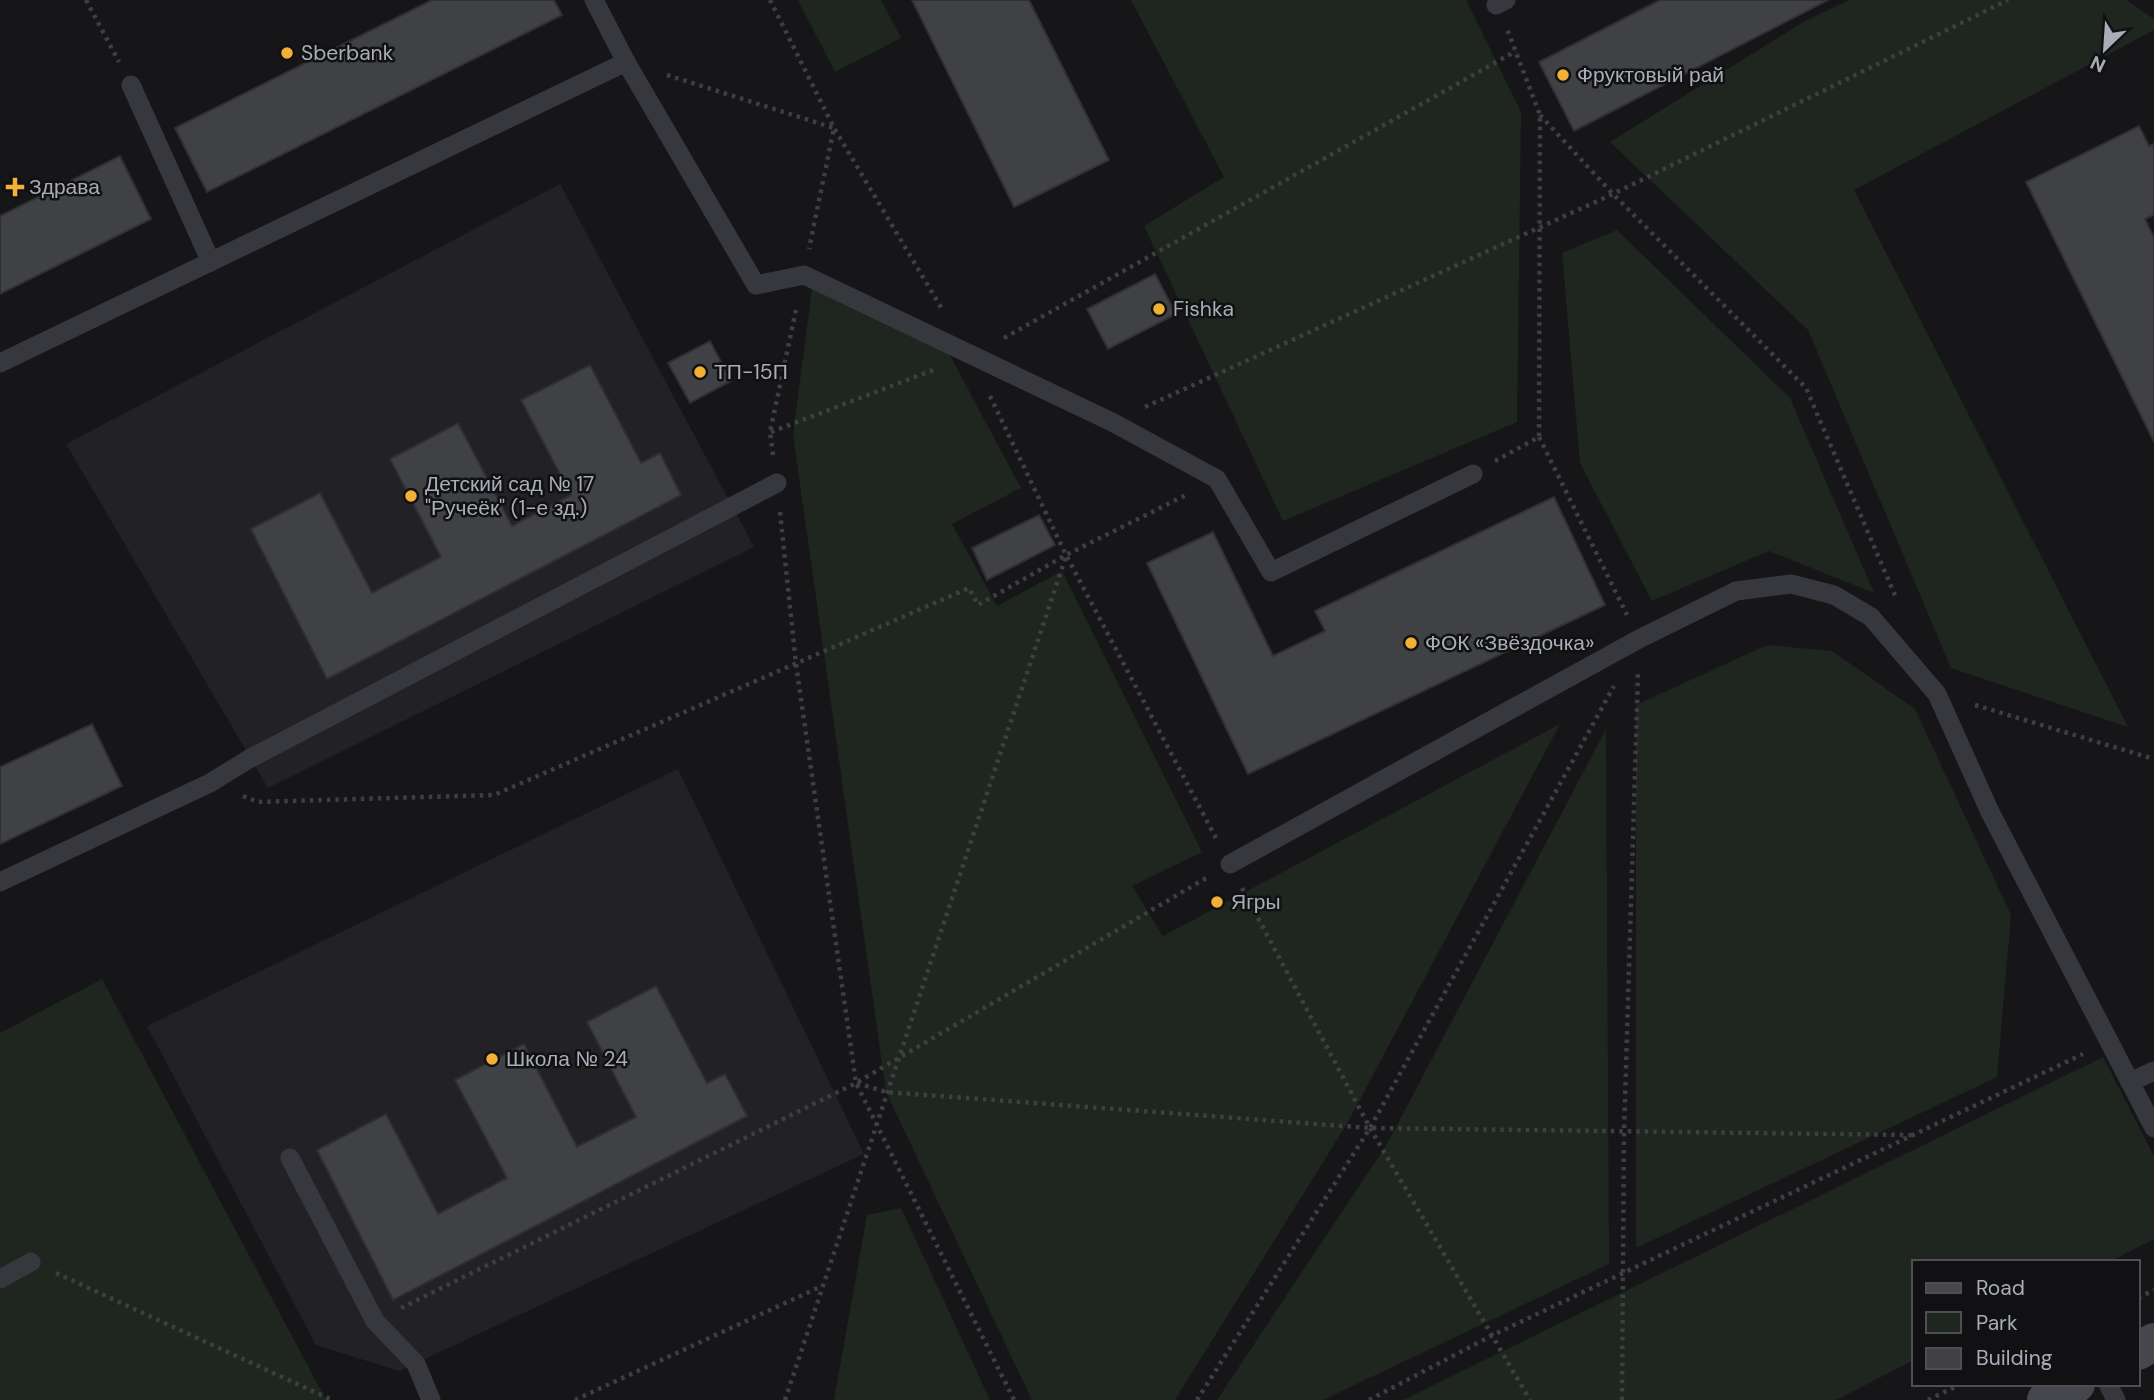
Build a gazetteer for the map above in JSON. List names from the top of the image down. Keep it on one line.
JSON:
{"places":{"other":["Sberbank","Фруктовый рай","Fishka","ТП-15П","Детский сад № 17 \"Ручеёк\" (1-е зд.)","ФОК «Звёздочка»","Ягры","Школа № 24"],"health":["Здрава"]},"legend":["Road","Park","Building"],"north":"bottom left"}
